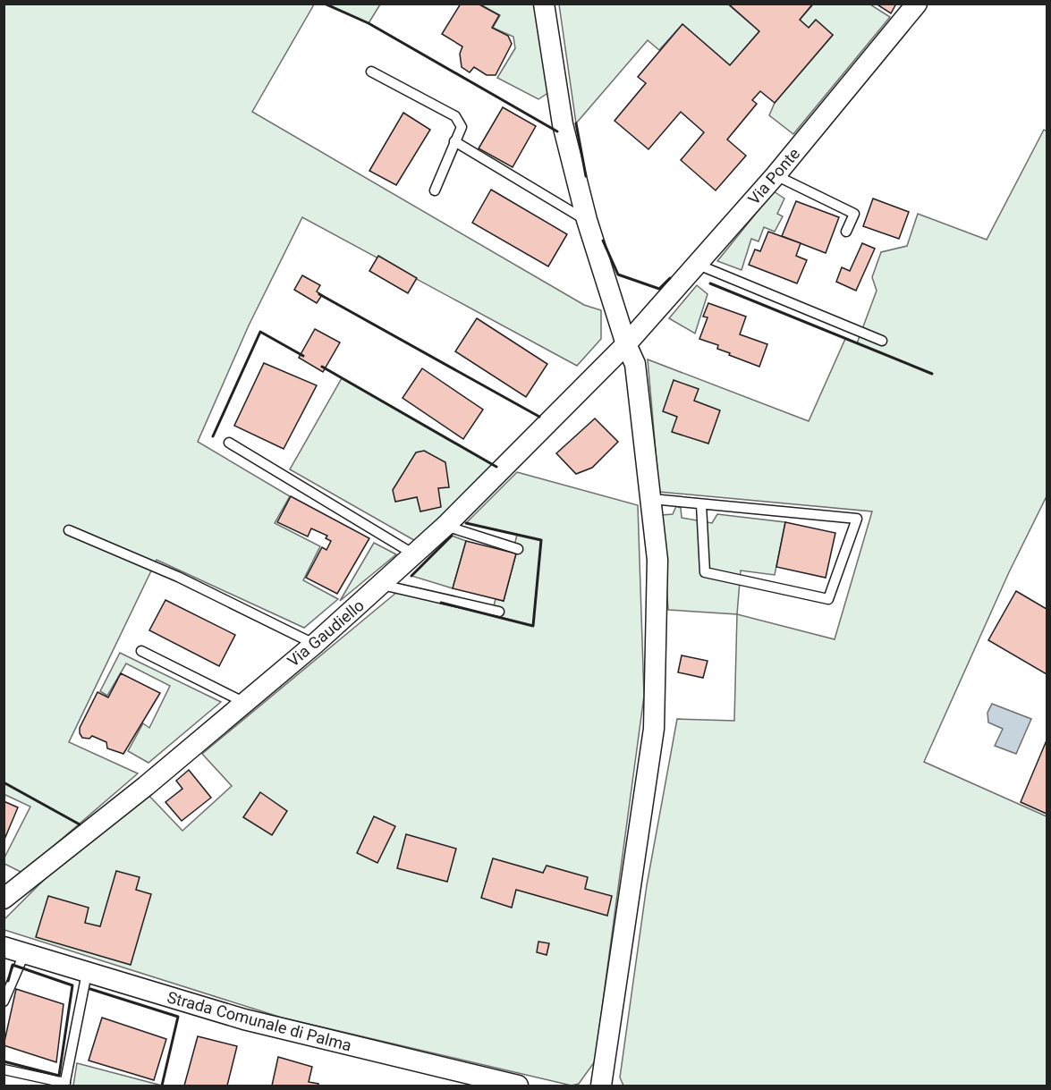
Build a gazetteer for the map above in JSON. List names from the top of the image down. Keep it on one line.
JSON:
{"streets":{"street":["Via Ponte","Via Gaudiello","Strada Comunale di Palma"]},"crossings":[["Via Ponte","Via Gaudiello"]]}
